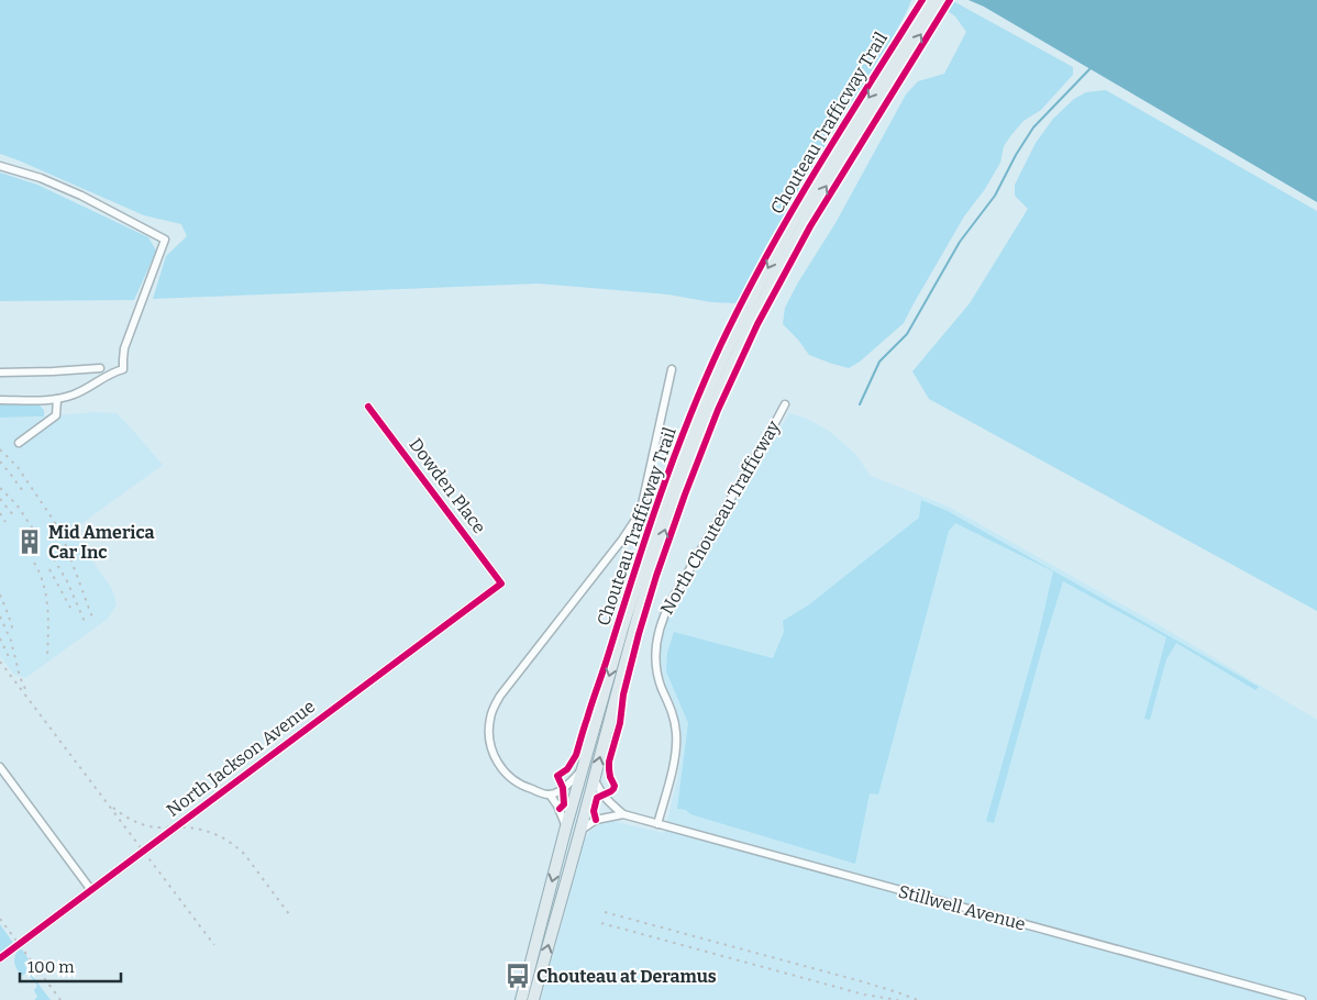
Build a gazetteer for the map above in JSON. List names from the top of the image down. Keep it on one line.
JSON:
{"streets":{"main road":["North Chouteau Trafficway"],"street":["Dowden Place","North Jackson Avenue","Stillwell Avenue"],"cycle path":["Chouteau Trafficway Trail"]},"crossings":[["Dowden Place","North Jackson Avenue"],["North Chouteau Trafficway","Stillwell Avenue"]],"places":{"building":["Mid America Car Inc"],"bus stop":["Chouteau at Deramus"]},"scale_bar":"100 m"}
